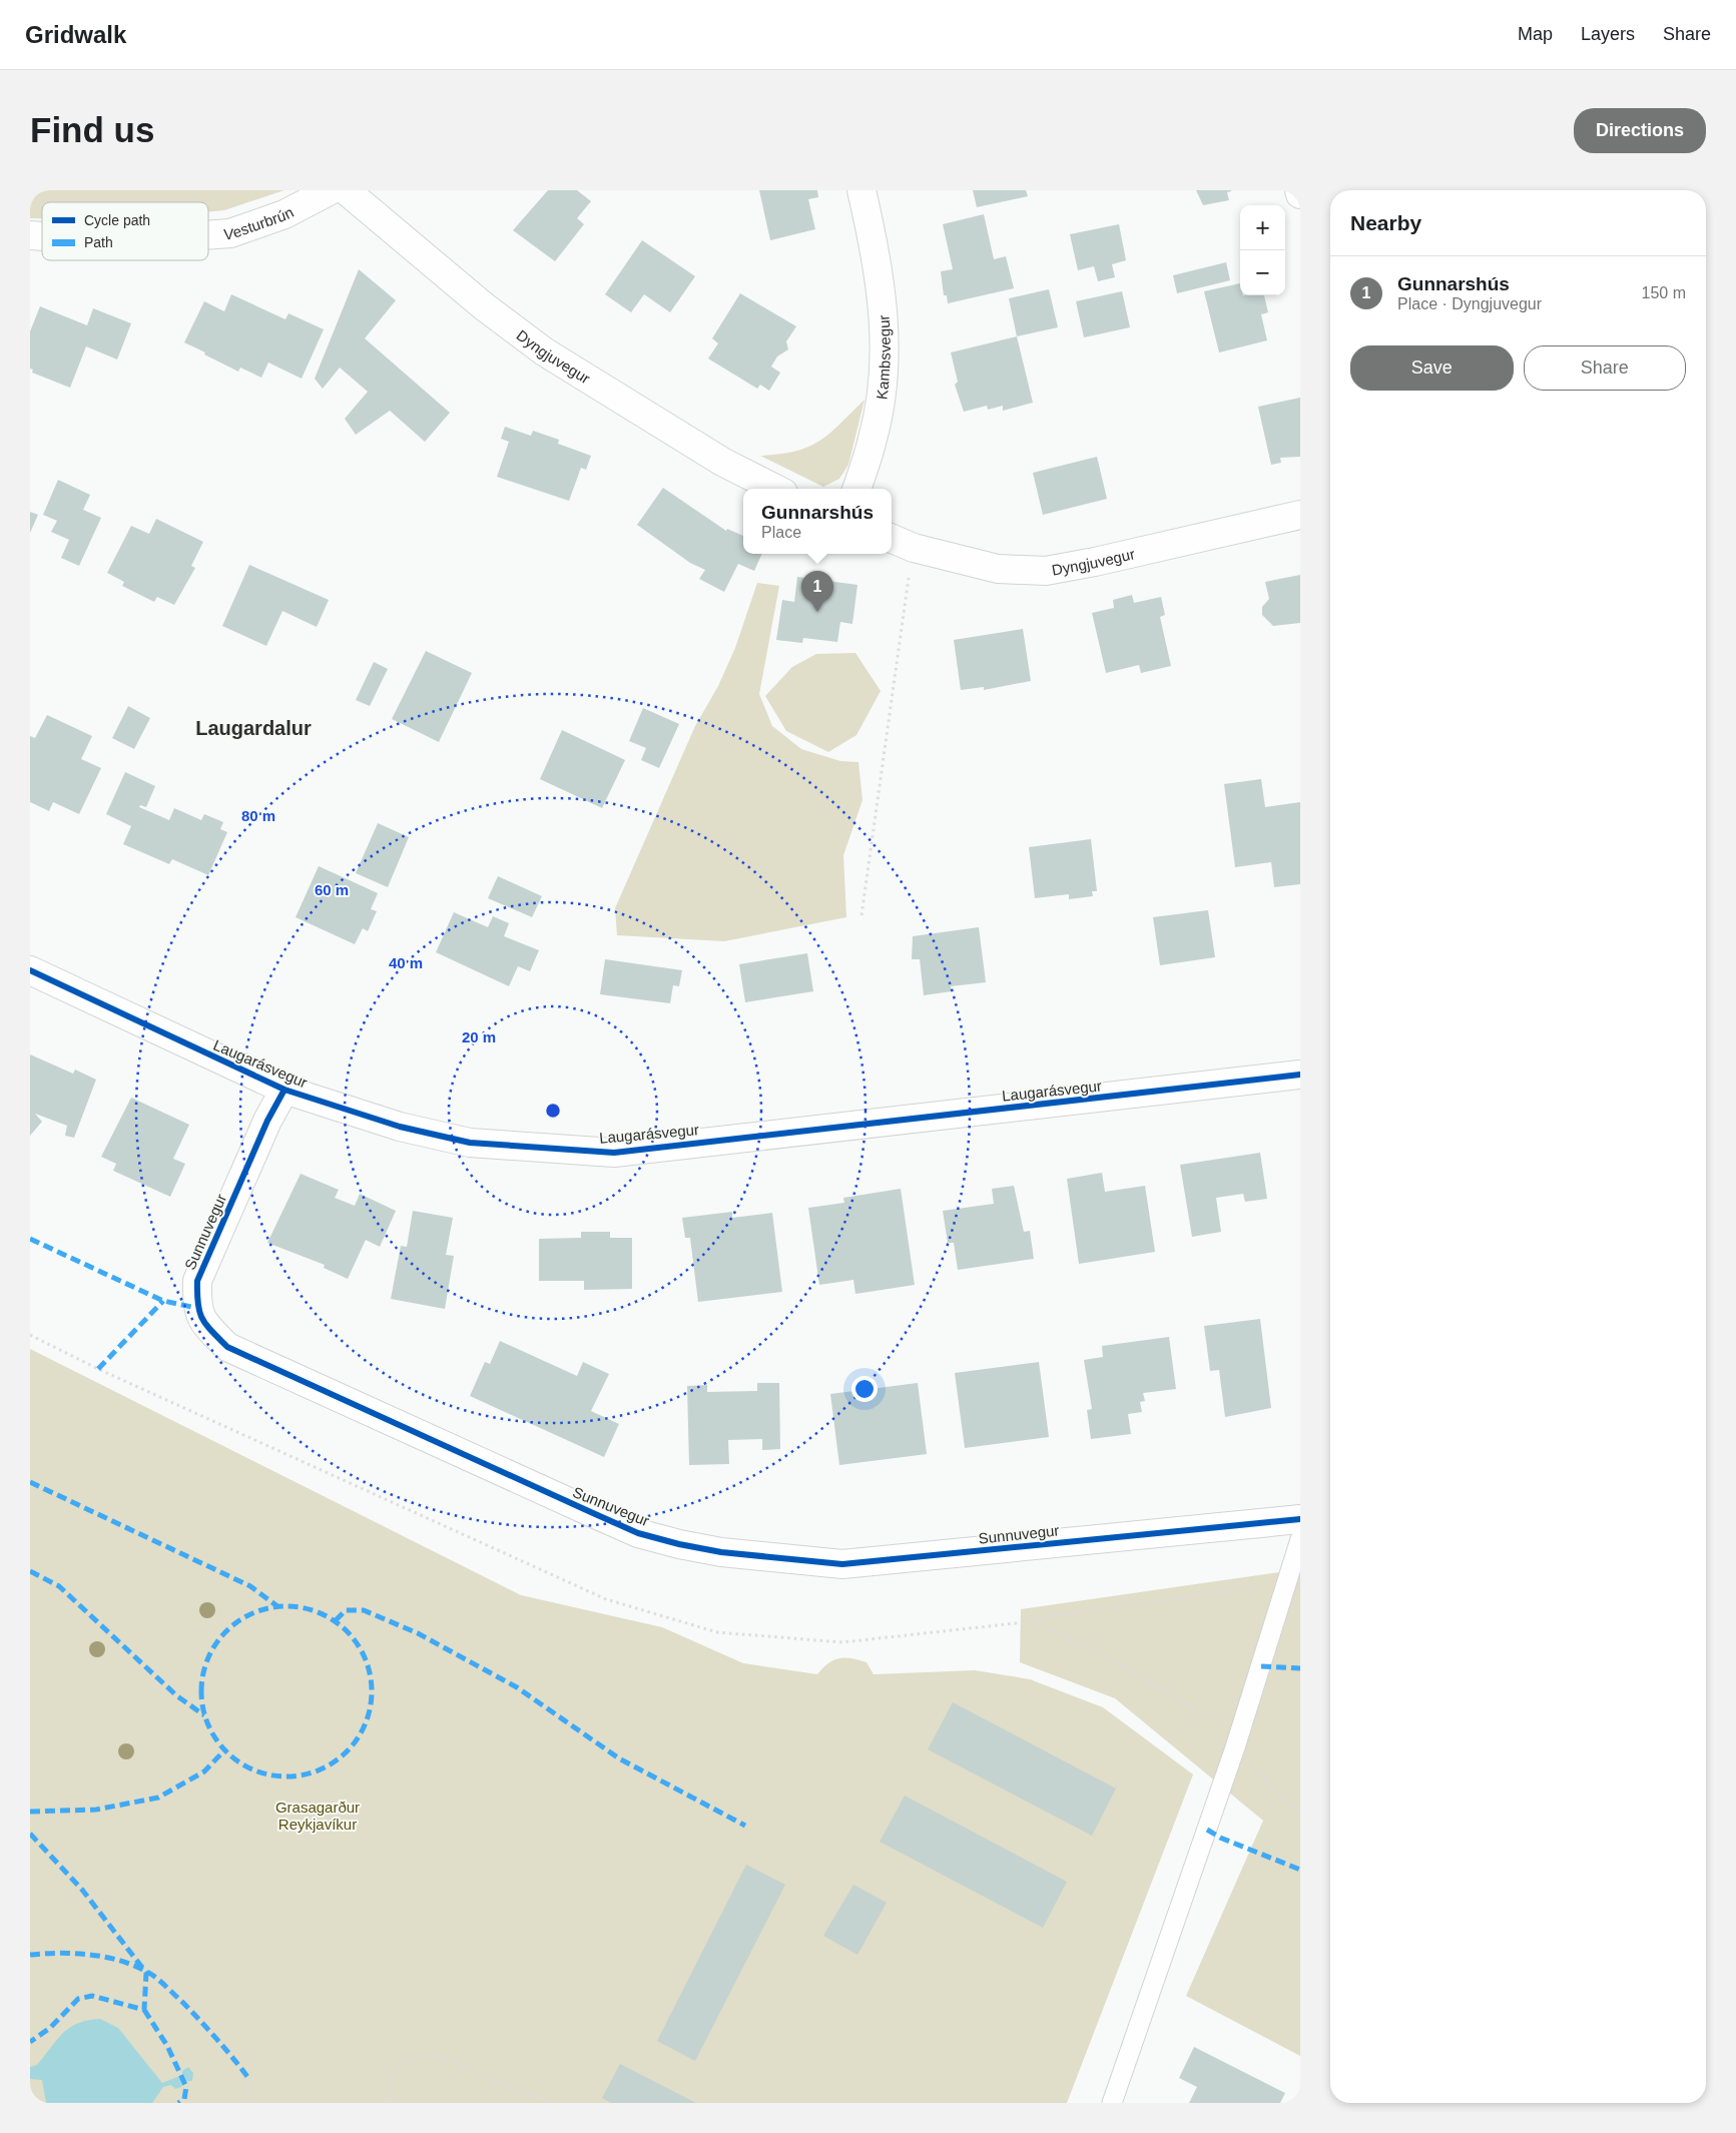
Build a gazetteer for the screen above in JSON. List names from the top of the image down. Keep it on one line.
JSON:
{"streets":{"street":["Vesturbrún","Dyngjuvegur","Kambsvegur","Laugarásvegur","Sunnuvegur"]},"crossings":[["Laugarásvegur","Sunnuvegur"]],"districts":["Laugardalur"],"parks":["Grasagarður Reykjavíkur"],"legend":["Cycle path","Path"],"page":{"header":"Gridwalk","nav":["Map","Layers","Share"],"buttons":["Directions",["Save","Share"]],"title":"Find us","heading":"Nearby","map_buttons":["+","−"],"list":[{"mark":"1","name":"Gunnarshús","note":"Place · Dyngjuvegur","value":"150 m"}],"popup":["Gunnarshús","Place"],"pins":"1"},"rings":["80 m","60 m","40 m","20 m"]}
